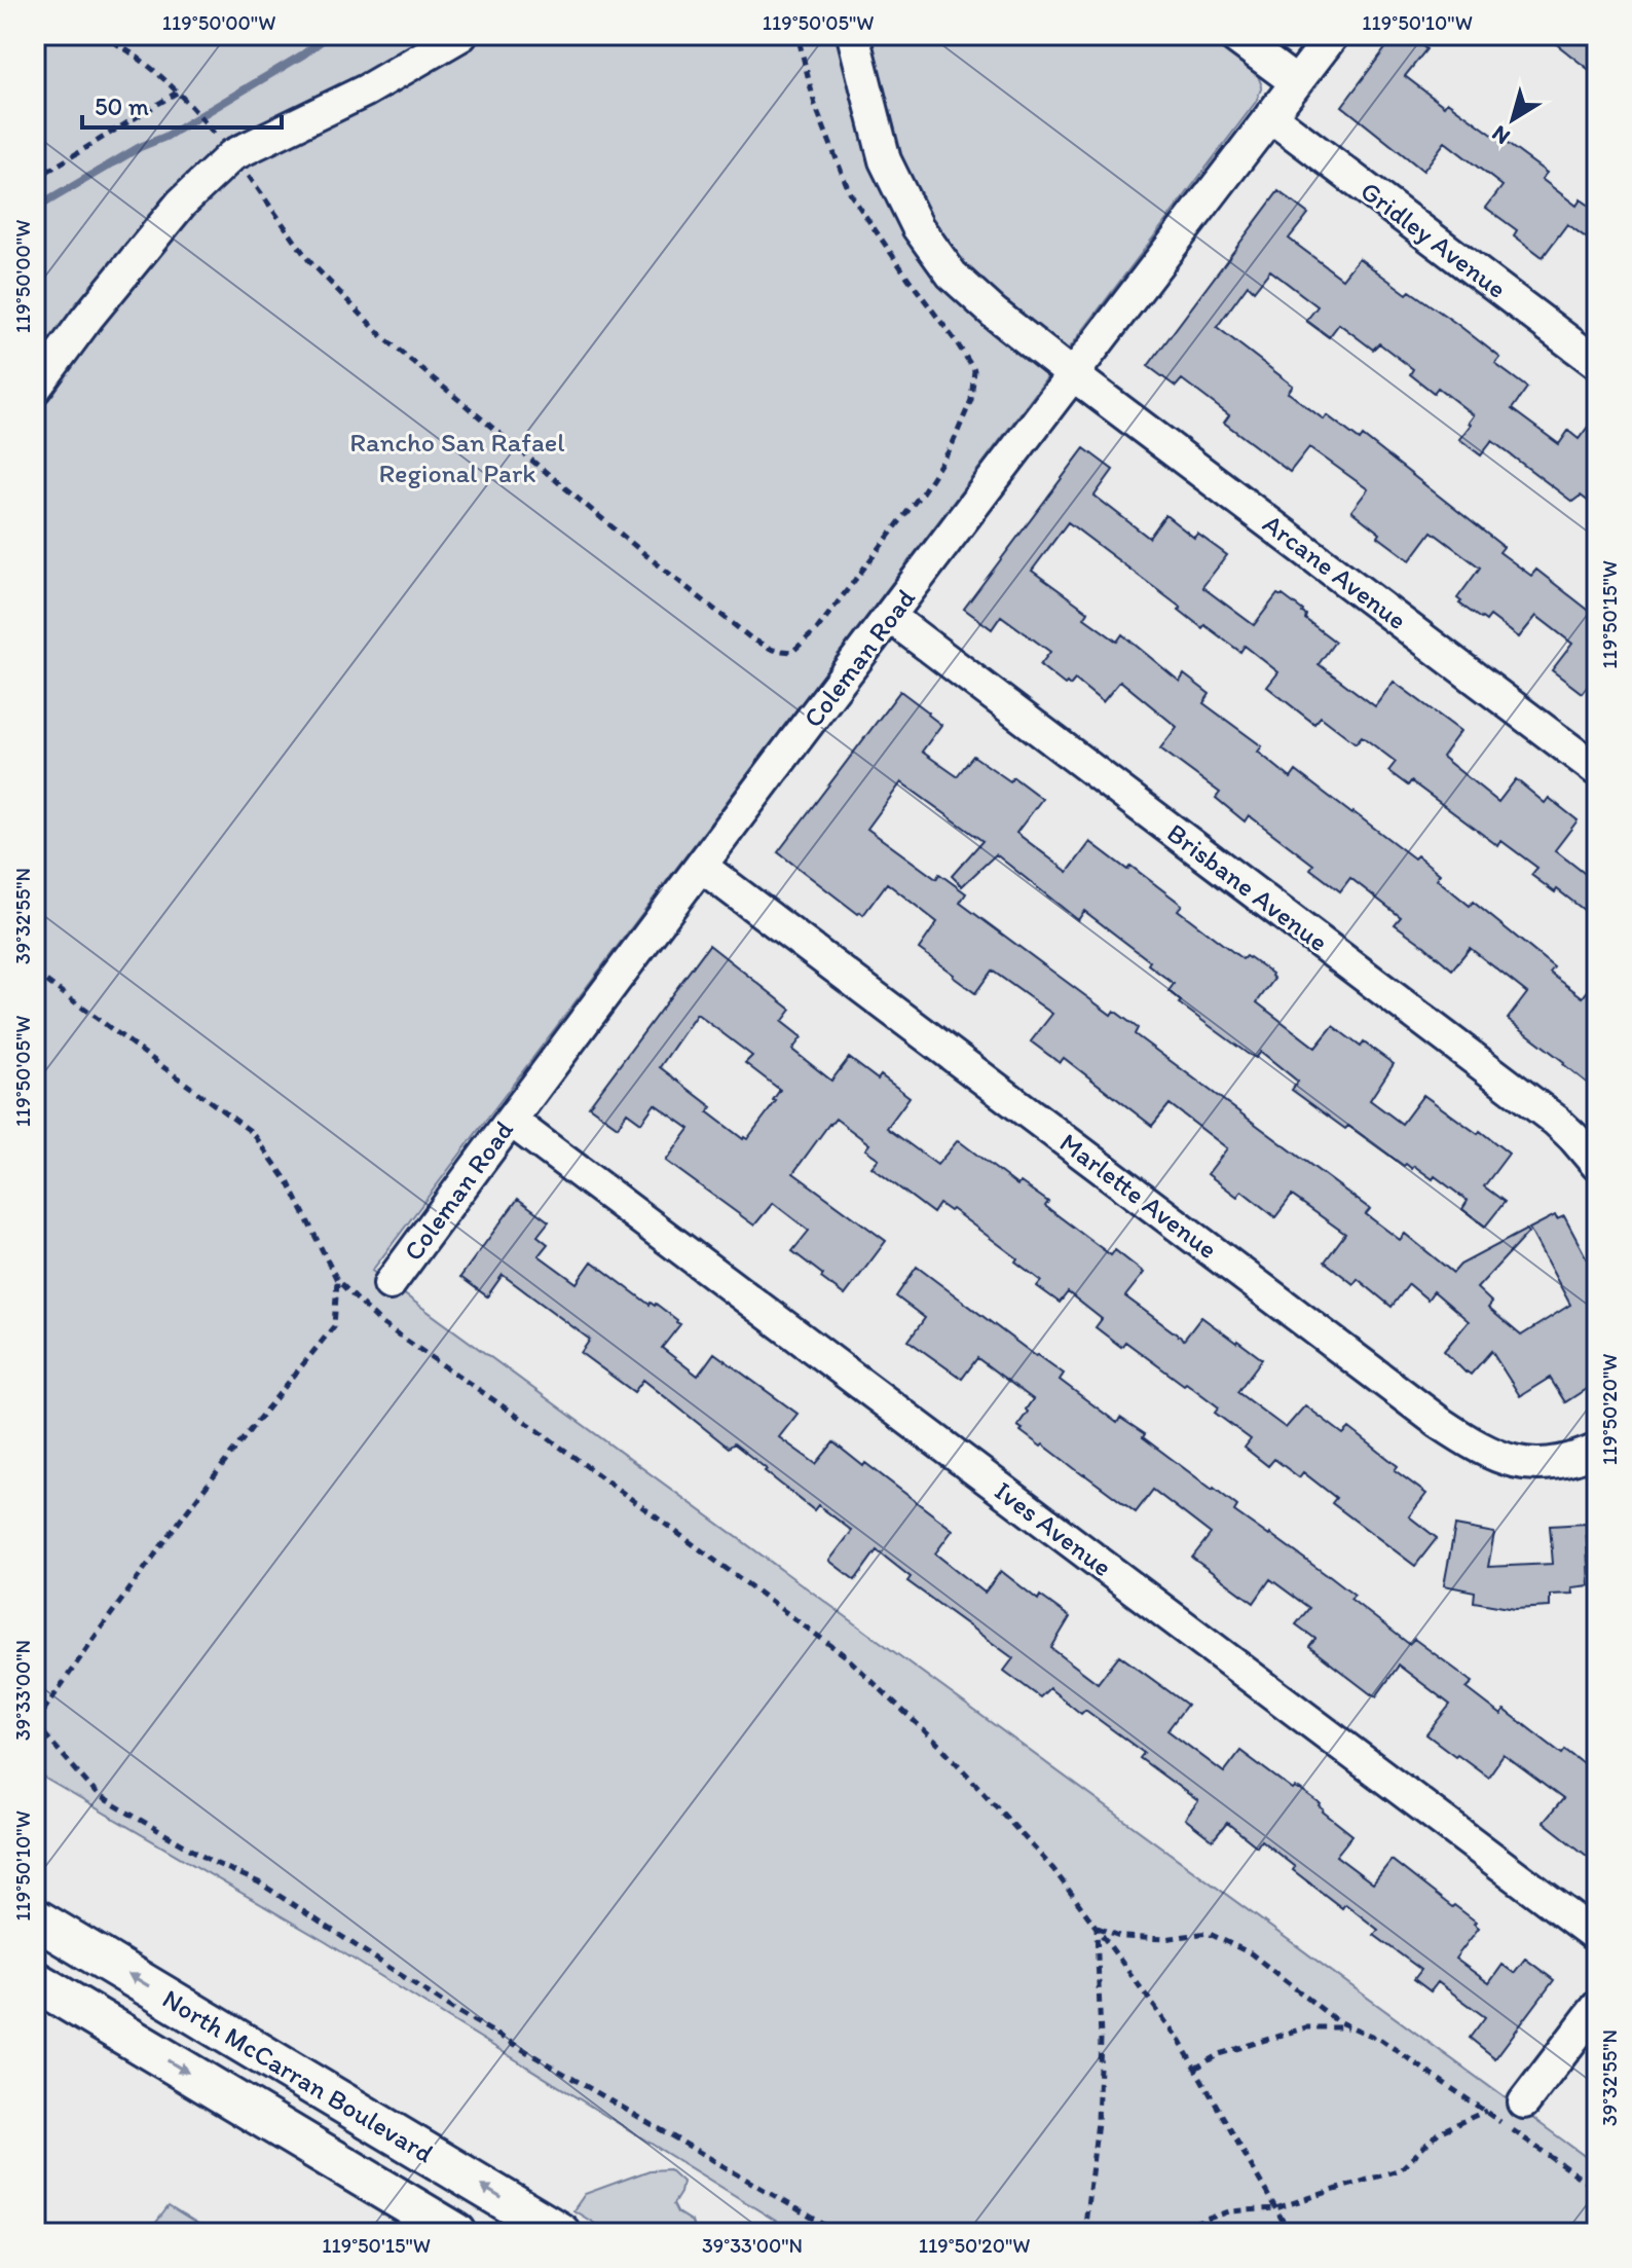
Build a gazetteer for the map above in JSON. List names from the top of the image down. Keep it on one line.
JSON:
{"streets":{"main road":["North McCarran Boulevard"],"street":["Gridley Avenue","Arcane Avenue","Coleman Road","Brisbane Avenue","Marlette Avenue","Ives Avenue"]},"crossings":[["Gridley Avenue","Coleman Road"],["Arcane Avenue","Coleman Road"],["Coleman Road","Brisbane Avenue"],["Coleman Road","Marlette Avenue"],["Coleman Road","Ives Avenue"]],"parks":["Rancho San Rafael Regional Park"],"scale_bar":"50 m","north":"bottom left","coordinates":["119°50'00\"W","119°50'05\"W","119°50'10\"W","119°50'15\"W","39°32'55\"N","119°50'20\"W","39°33'00\"N"]}
